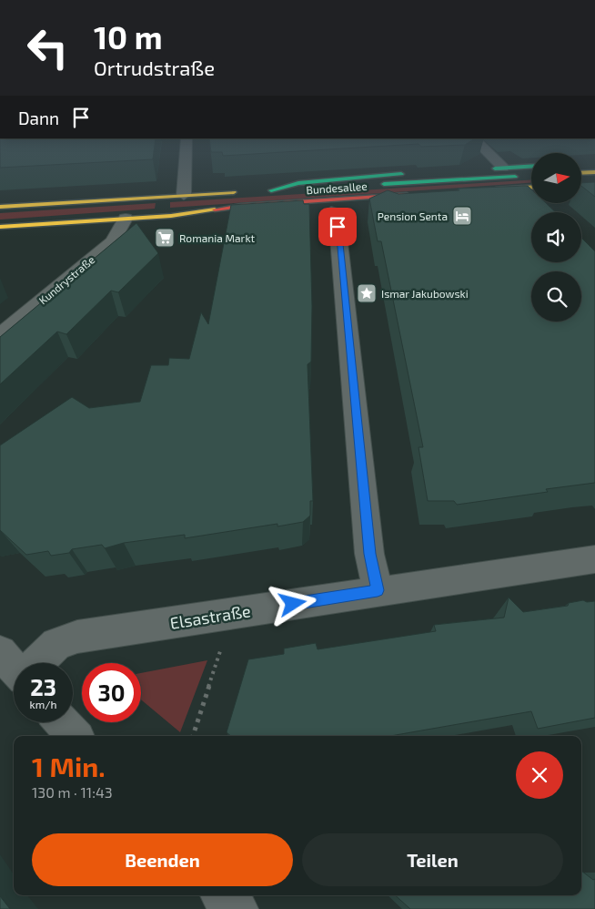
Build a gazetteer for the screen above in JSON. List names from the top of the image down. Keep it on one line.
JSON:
{"streets":{"main road":["Bundesallee"],"street":["Kundrystraße","Elsastraße"]},"crossings":[["Bundesallee","Kundrystraße"]],"places":{"hotel":["Pension Senta"],"supermarket":["Romania Markt"],"place":["Ismar Jakubowski"]},"north":"right","page":{"turn":["10 m","Ortrudstraße"],"then":"Dann","speed":"23 km/h","limit":"30","heading":["1 Min.","130 m · 11:43"],"buttons":["Beenden","Teilen"]}}
